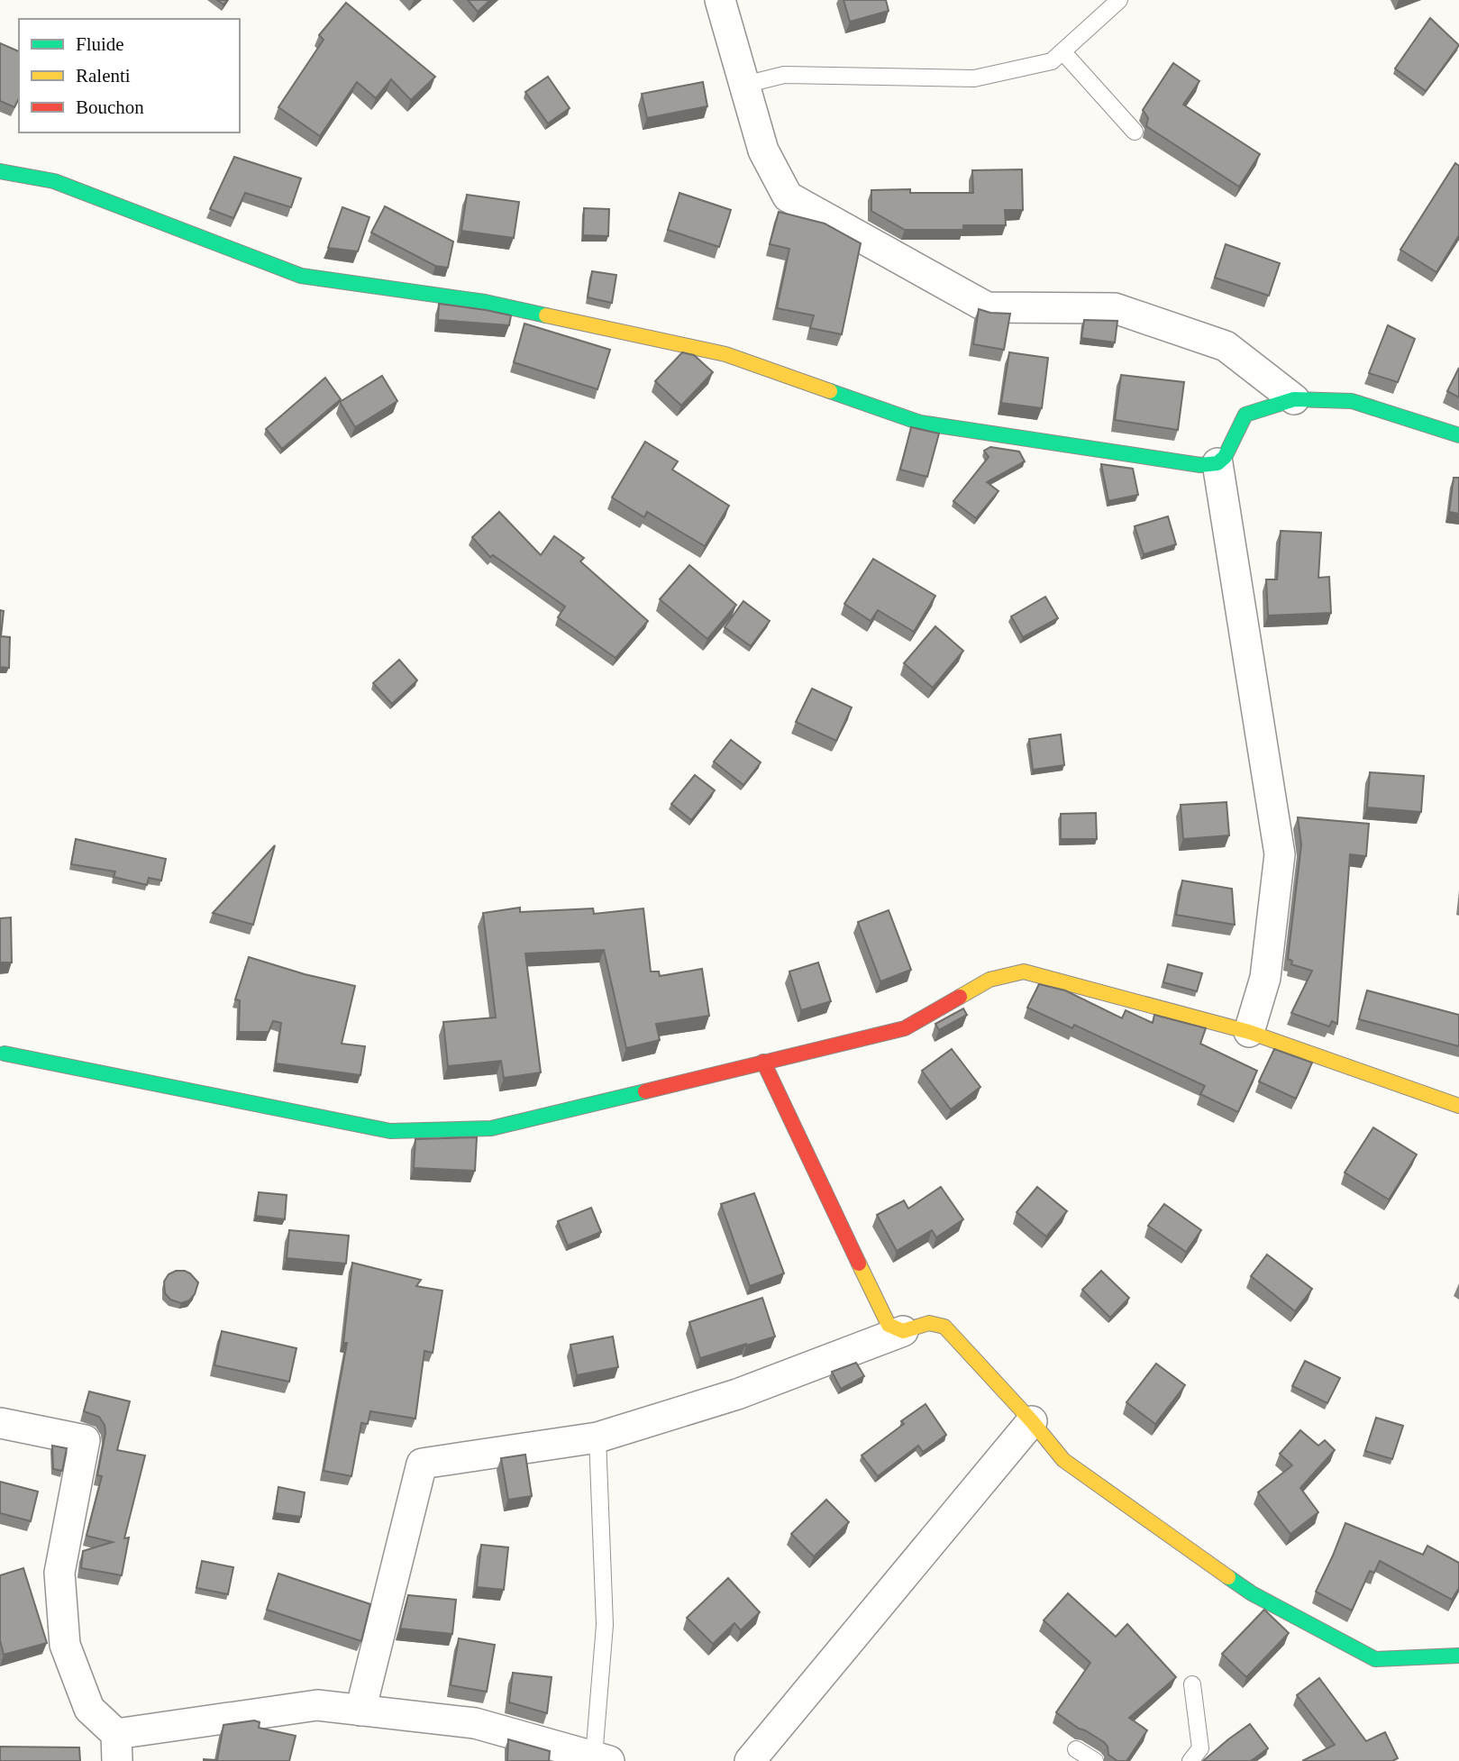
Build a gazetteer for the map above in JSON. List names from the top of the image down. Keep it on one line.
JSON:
{"legend":["Fluide","Ralenti","Bouchon"]}
